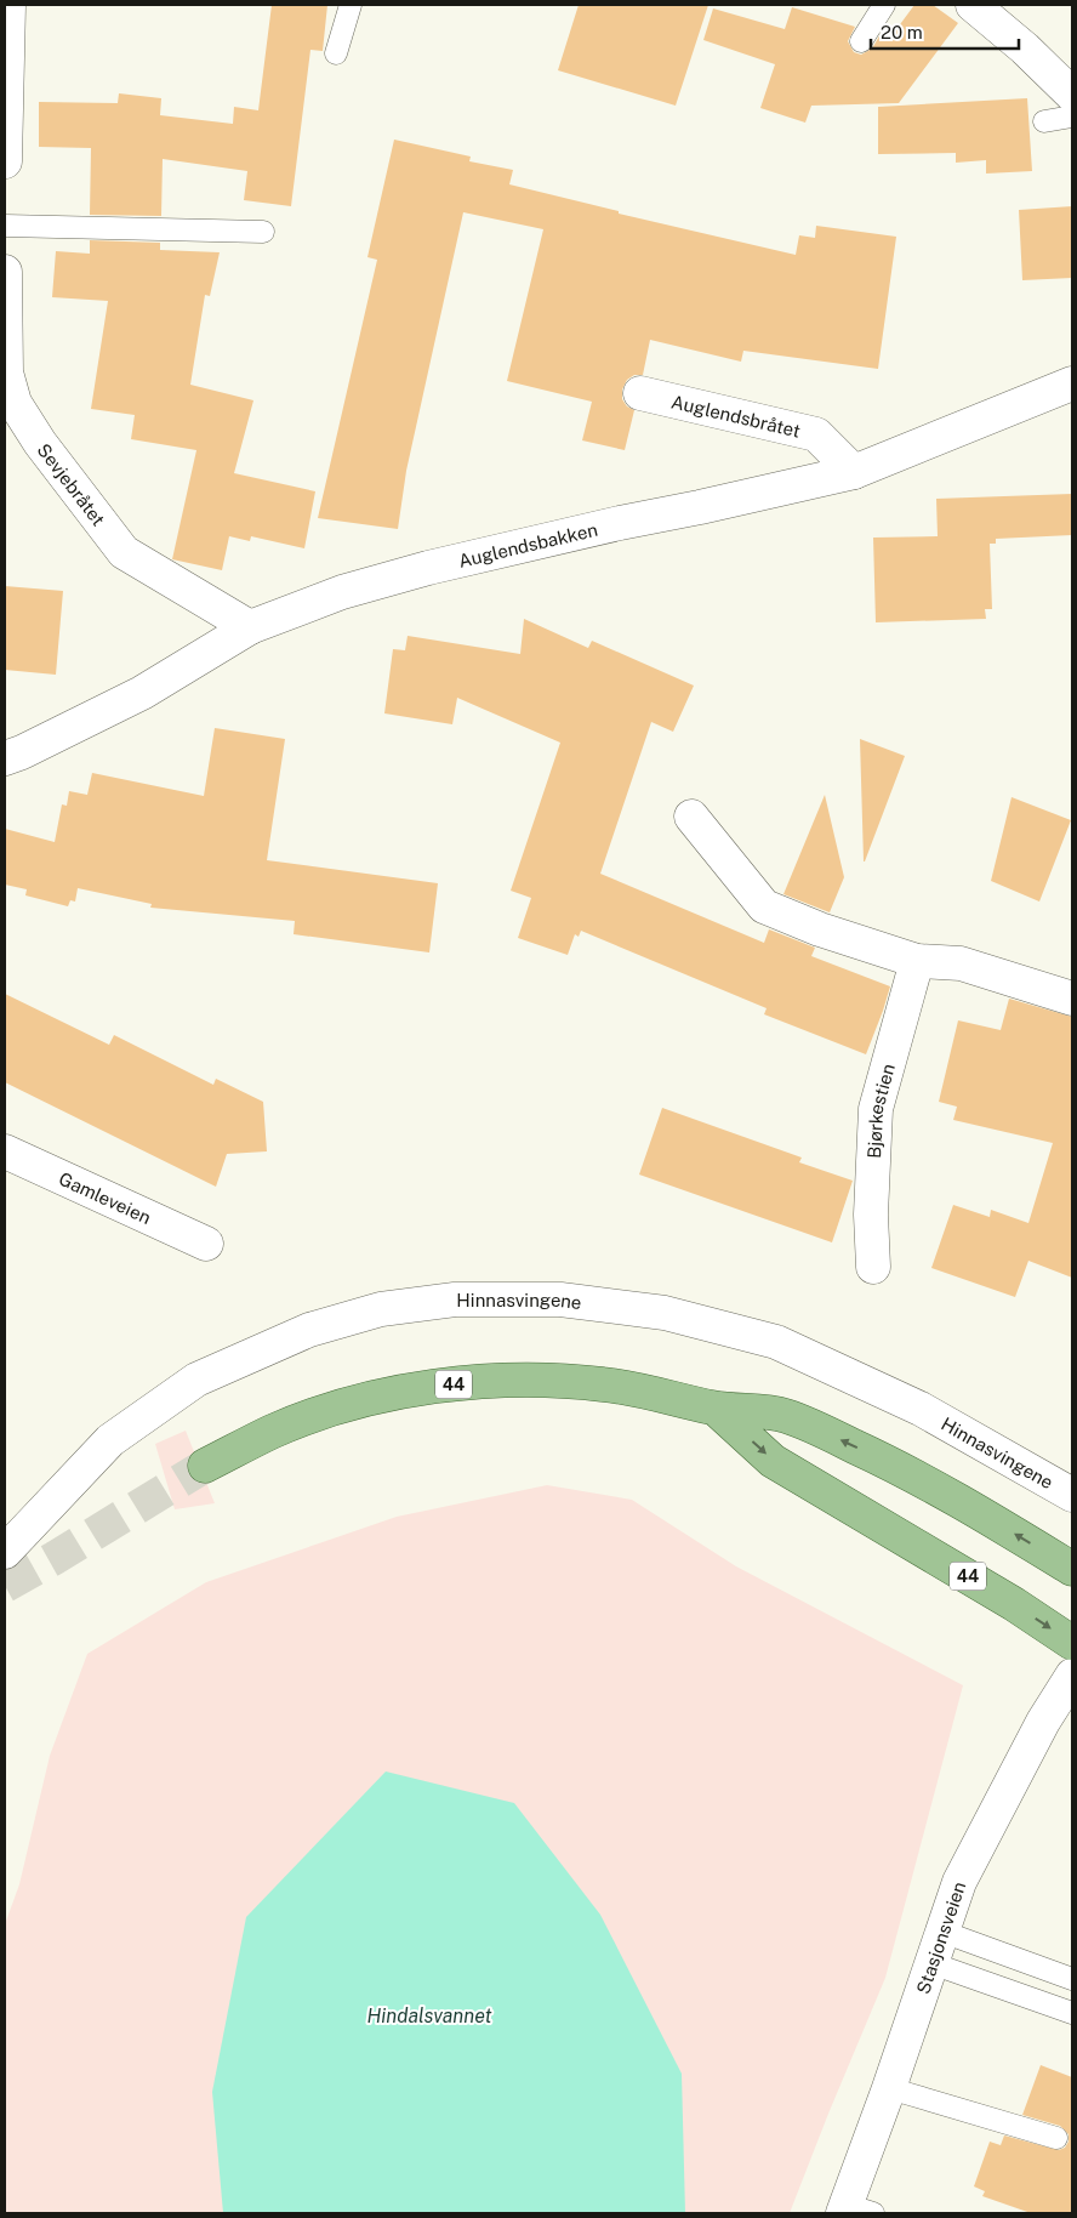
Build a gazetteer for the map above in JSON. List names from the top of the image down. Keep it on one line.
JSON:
{"streets":{"main road":["44"],"street":["Auglendsbråtet","Sevjebråtet","Auglendsbakken","Bjørkestien","Gamleveien","Hinnasvingene","Stasjonsveien"]},"crossings":[["Auglendsbråtet","Auglendsbakken"],["Sevjebråtet","Auglendsbakken"]],"water":["Hindalsvannet"],"scale_bar":"20 m"}
